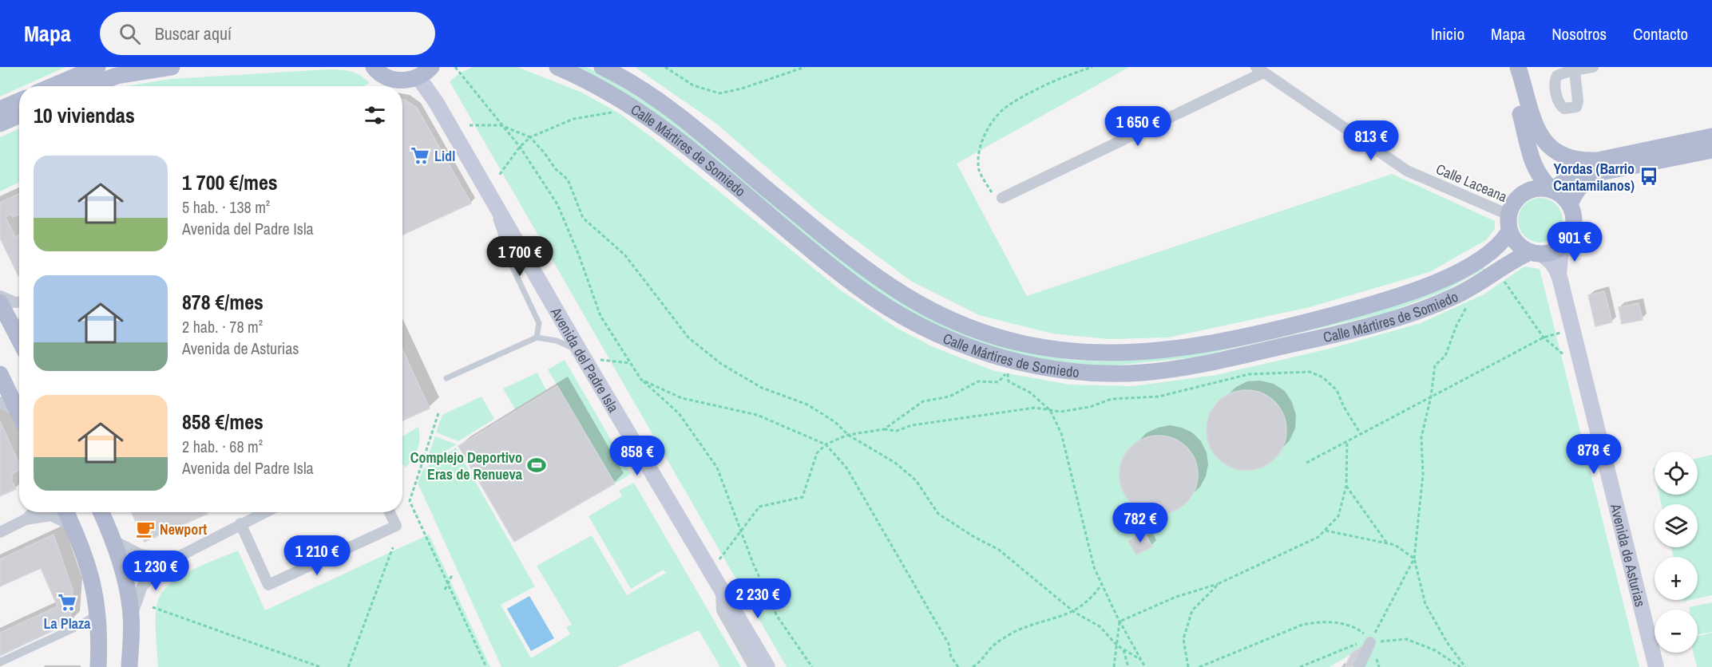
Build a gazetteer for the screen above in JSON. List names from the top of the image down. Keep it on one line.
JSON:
{"streets":{"main road":["Calle Mártires de Somiedo","Avenida del Padre Isla","Avenida de Asturias"],"street":["Calle Laceana"]},"crossings":[["Calle Mártires de Somiedo","Calle Laceana"],["Calle Mártires de Somiedo","Avenida de Asturias"],["Calle Laceana","Avenida de Asturias"]],"places":{"supermarket":["Lidl","La Plaza"],"bus stop":["Yordas (Barrio Cantamilanos)"],"sports":["Complejo Deportivo Eras de Renueva"],"cafe":["Newport"]},"page":{"header":"Mapa","search":"Buscar aquí","nav":["Inicio","Mapa","Nosotros","Contacto"],"heading":"10 viviendas","price":["1 650 €","813 €","901 €","1 700 €","878 €","858 €","782 €","1 210 €","1 230 €","2 230 €"],"list":[{"name":"1 700 €/mes","note":"5 hab. · 138 m² · Avenida del Padre Isla"},{"name":"878 €/mes","note":"2 hab. · 78 m² · Avenida de Asturias"},{"name":"858 €/mes","note":"2 hab. · 68 m² · Avenida del Padre Isla"}],"map_buttons":["+","−"]}}
